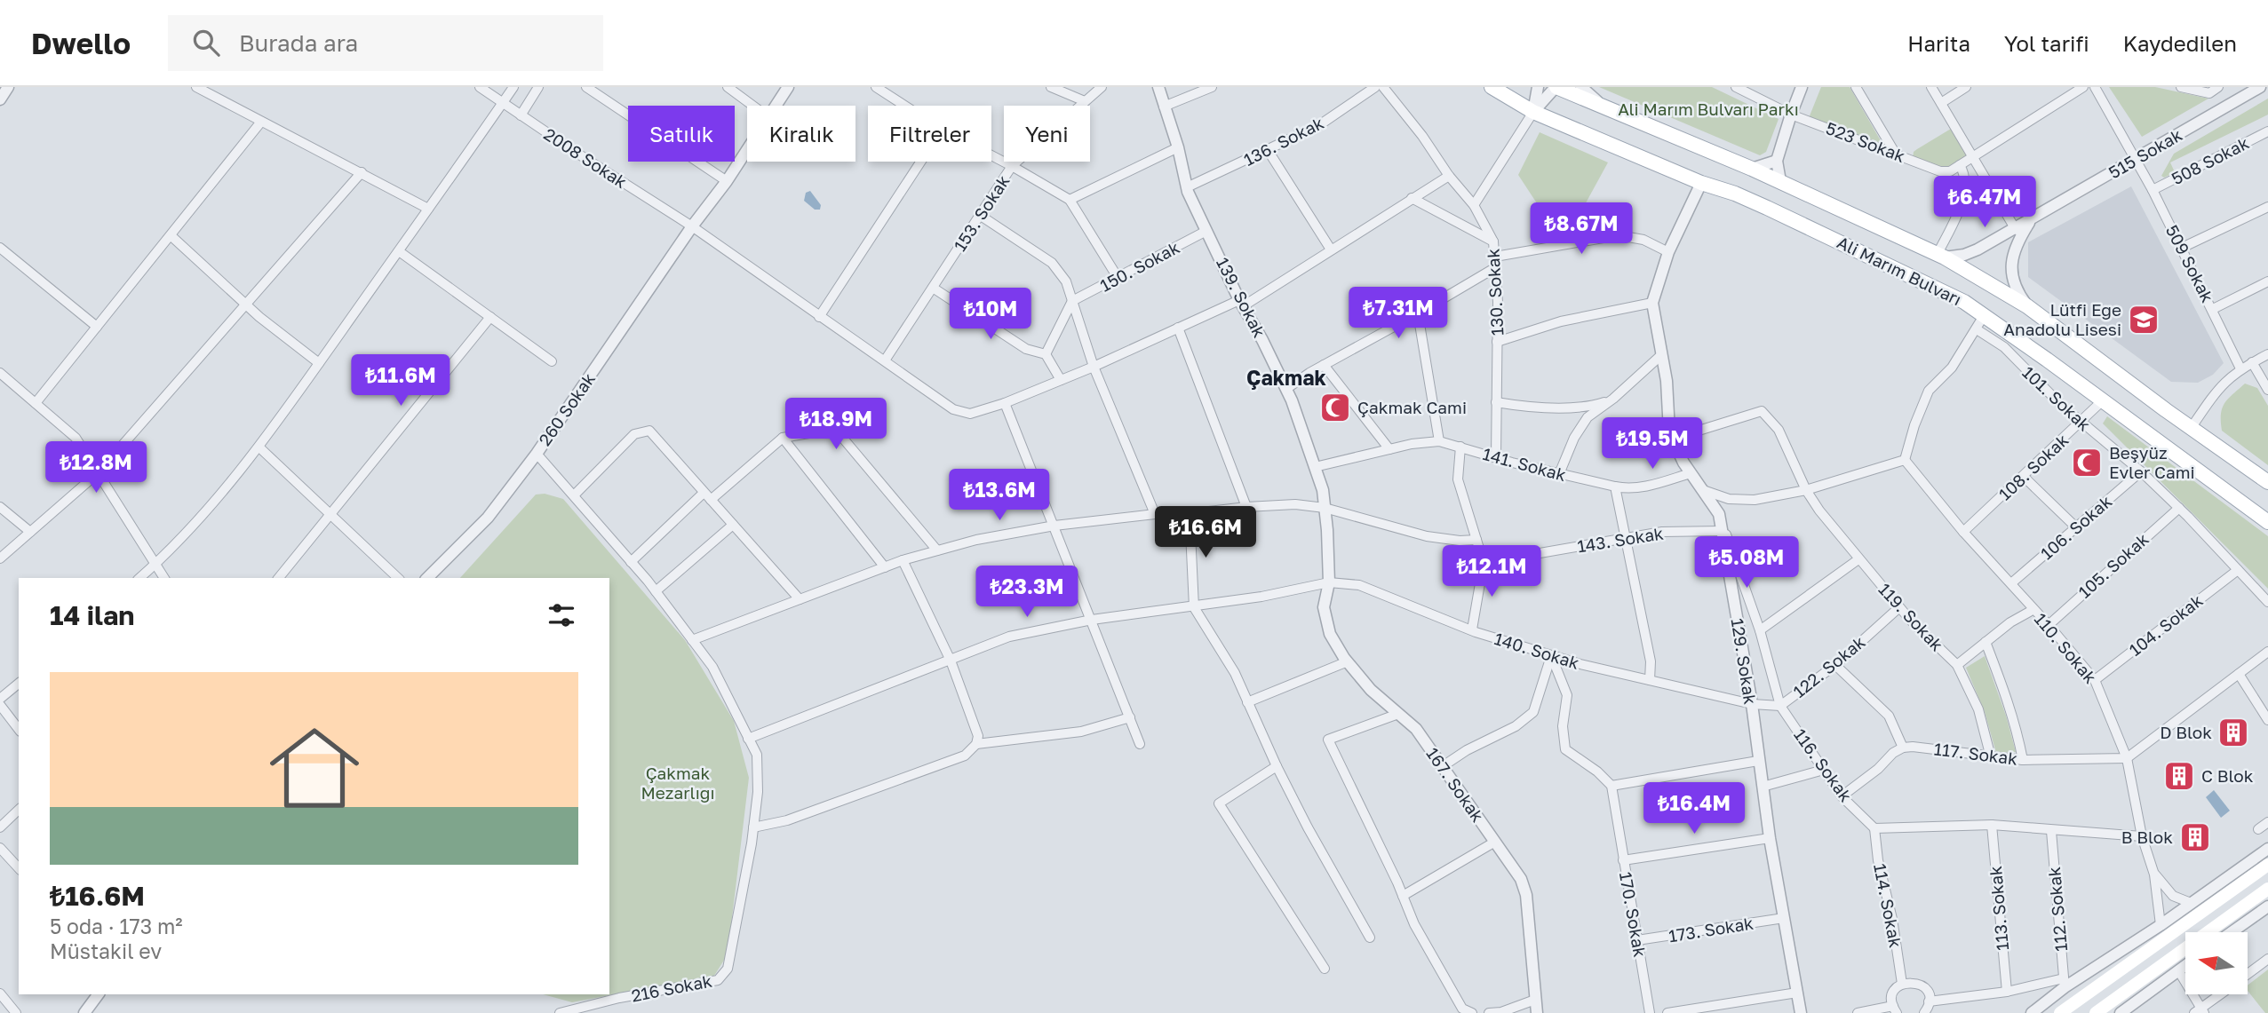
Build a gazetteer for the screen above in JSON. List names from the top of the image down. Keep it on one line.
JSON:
{"streets":{"main road":["Ali Marım Bulvarı"],"street":["136. Sokak","523 Sokak","515 Sokak","2008 Sokak","508 Sokak","153. Sokak","509 Sokak","150. Sokak","130. Sokak","139. Sokak","101. Sokak","260 Sokak","141. Sokak","108. Sokak","106. Sokak","143. Sokak","105. Sokak","119. Sokak","104. Sokak","110. Sokak","140. Sokak","129. Sokak","122. Sokak","117. Sokak","116. Sokak","167. Sokak","114. Sokak","113. Sokak","112. Sokak","170. Sokak","173. Sokak","216 Sokak"]},"crossings":[["136. Sokak","139. Sokak"],["515 Sokak","509 Sokak"],["515 Sokak","Ali Marım Bulvarı"],["2008 Sokak","153. Sokak"],["2008 Sokak","130. Sokak"],["2008 Sokak","139. Sokak"],["2008 Sokak","260 Sokak"],["508 Sokak","509 Sokak"],["150. Sokak","139. Sokak"],["Ali Marım Bulvarı","108. Sokak"],["Ali Marım Bulvarı","129. Sokak"],["130. Sokak","141. Sokak"],["139. Sokak","141. Sokak"],["139. Sokak","140. Sokak"],["139. Sokak","167. Sokak"],["101. Sokak","108. Sokak"],["101. Sokak","106. Sokak"],["101. Sokak","105. Sokak"],["101. Sokak","104. Sokak"],["260 Sokak","216 Sokak"],["141. Sokak","129. Sokak"],["108. Sokak","110. Sokak"],["106. Sokak","110. Sokak"],["143. Sokak","129. Sokak"],["105. Sokak","110. Sokak"],["119. Sokak","129. Sokak"],["119. Sokak","122. Sokak"],["119. Sokak","117. Sokak"],["104. Sokak","110. Sokak"],["110. Sokak","117. Sokak"],["140. Sokak","129. Sokak"],["140. Sokak","122. Sokak"],["140. Sokak","167. Sokak"],["140. Sokak","216 Sokak"],["129. Sokak","122. Sokak"],["129. Sokak","116. Sokak"],["129. Sokak","173. Sokak"],["122. Sokak","116. Sokak"],["116. Sokak","114. Sokak"],["170. Sokak","173. Sokak"]],"districts":["Çakmak"],"parks":["Ali Marım Bulvarı Parkı","Çakmak Mezarlığı"],"places":{"school or university":["Lütfi Ege Anadolu Lisesi"],"mosque":["Çakmak Cami","Beşyüz Evler Cami"],"building":["D Blok","C Blok","B Blok"]},"north":"left","page":{"header":"Dwello","search":"Burada ara","nav":["Harita","Yol tarifi","Kaydedilen"],"chip":["Satılık","Kiralık","Filtreler","Yeni"],"price":["₺6.47M","₺8.67M","₺7.31M","₺10M","₺11.6M","₺18.9M","₺19.5M","₺12.8M","₺13.6M","₺16.6M","₺5.08M","₺12.1M","₺23.3M","₺16.4M"],"heading":"14 ilan","list":[{"name":"₺16.6M","note":"5 oda · 173 m² · Müstakil ev"}]}}
